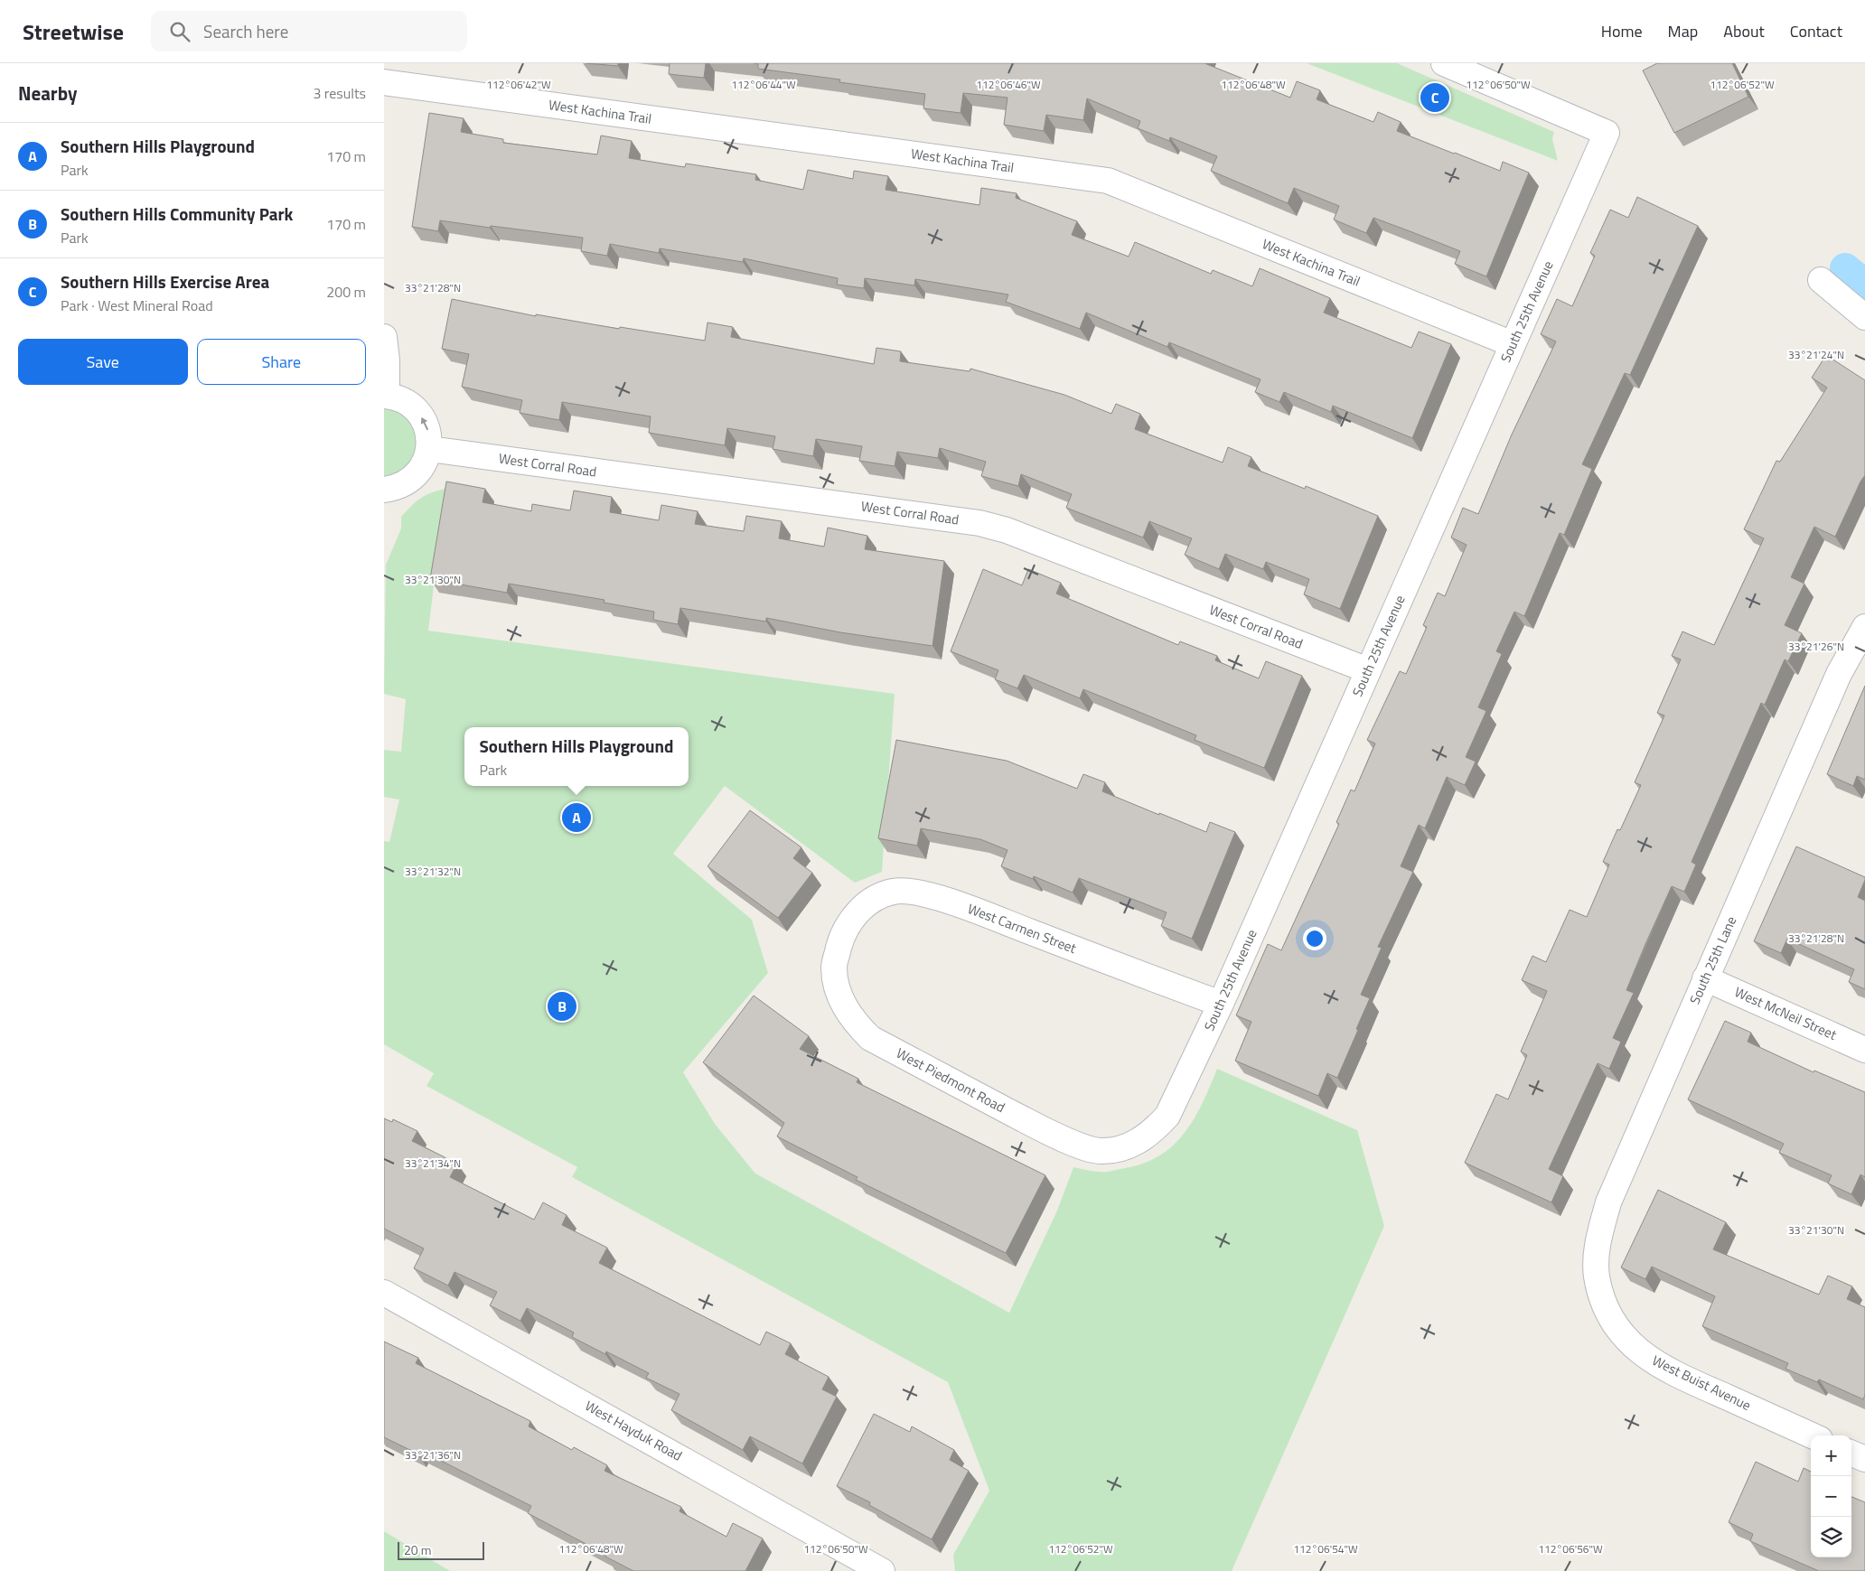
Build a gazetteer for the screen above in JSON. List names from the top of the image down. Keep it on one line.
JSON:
{"streets":{"street":["West Kachina Trail","South 25th Avenue","West Corral Road","West Carmen Street","South 25th Lane","West McNeil Street","West Piedmont Road","West Buist Avenue","West Hayduk Road"]},"crossings":[["West Kachina Trail","South 25th Avenue"],["South 25th Avenue","West Corral Road"],["South 25th Avenue","West Carmen Street"],["South 25th Avenue","West Piedmont Road"],["West Carmen Street","West Piedmont Road"],["South 25th Lane","West McNeil Street"],["South 25th Lane","West Buist Avenue"]],"scale_bar":"20 m","page":{"header":"Streetwise","search":"Search here","nav":["Home","Map","About","Contact"],"heading":["Nearby","3 results"],"pins":["C","A","B"],"list":[{"mark":"A","name":"Southern Hills Playground","note":"Park","value":"170 m"},{"mark":"B","name":"Southern Hills Community Park","note":"Park","value":"170 m"},{"mark":"C","name":"Southern Hills Exercise Area","note":"Park · West Mineral Road","value":"200 m"}],"buttons":["Save","Share"],"popup":["Southern Hills Playground","Park"],"map_buttons":["+","−"],"scale":"20 m"},"coordinates":["112°06'42\"W","112°06'44\"W","112°06'48\"W","112°06'50\"W","112°06'52\"W","112°06'46\"W","33°21'28\"N","33°21'24\"N","33°21'30\"N","33°21'26\"N","33°21'32\"N","33°21'34\"N","33°21'36\"N","112°06'54\"W","112°06'56\"W"]}
